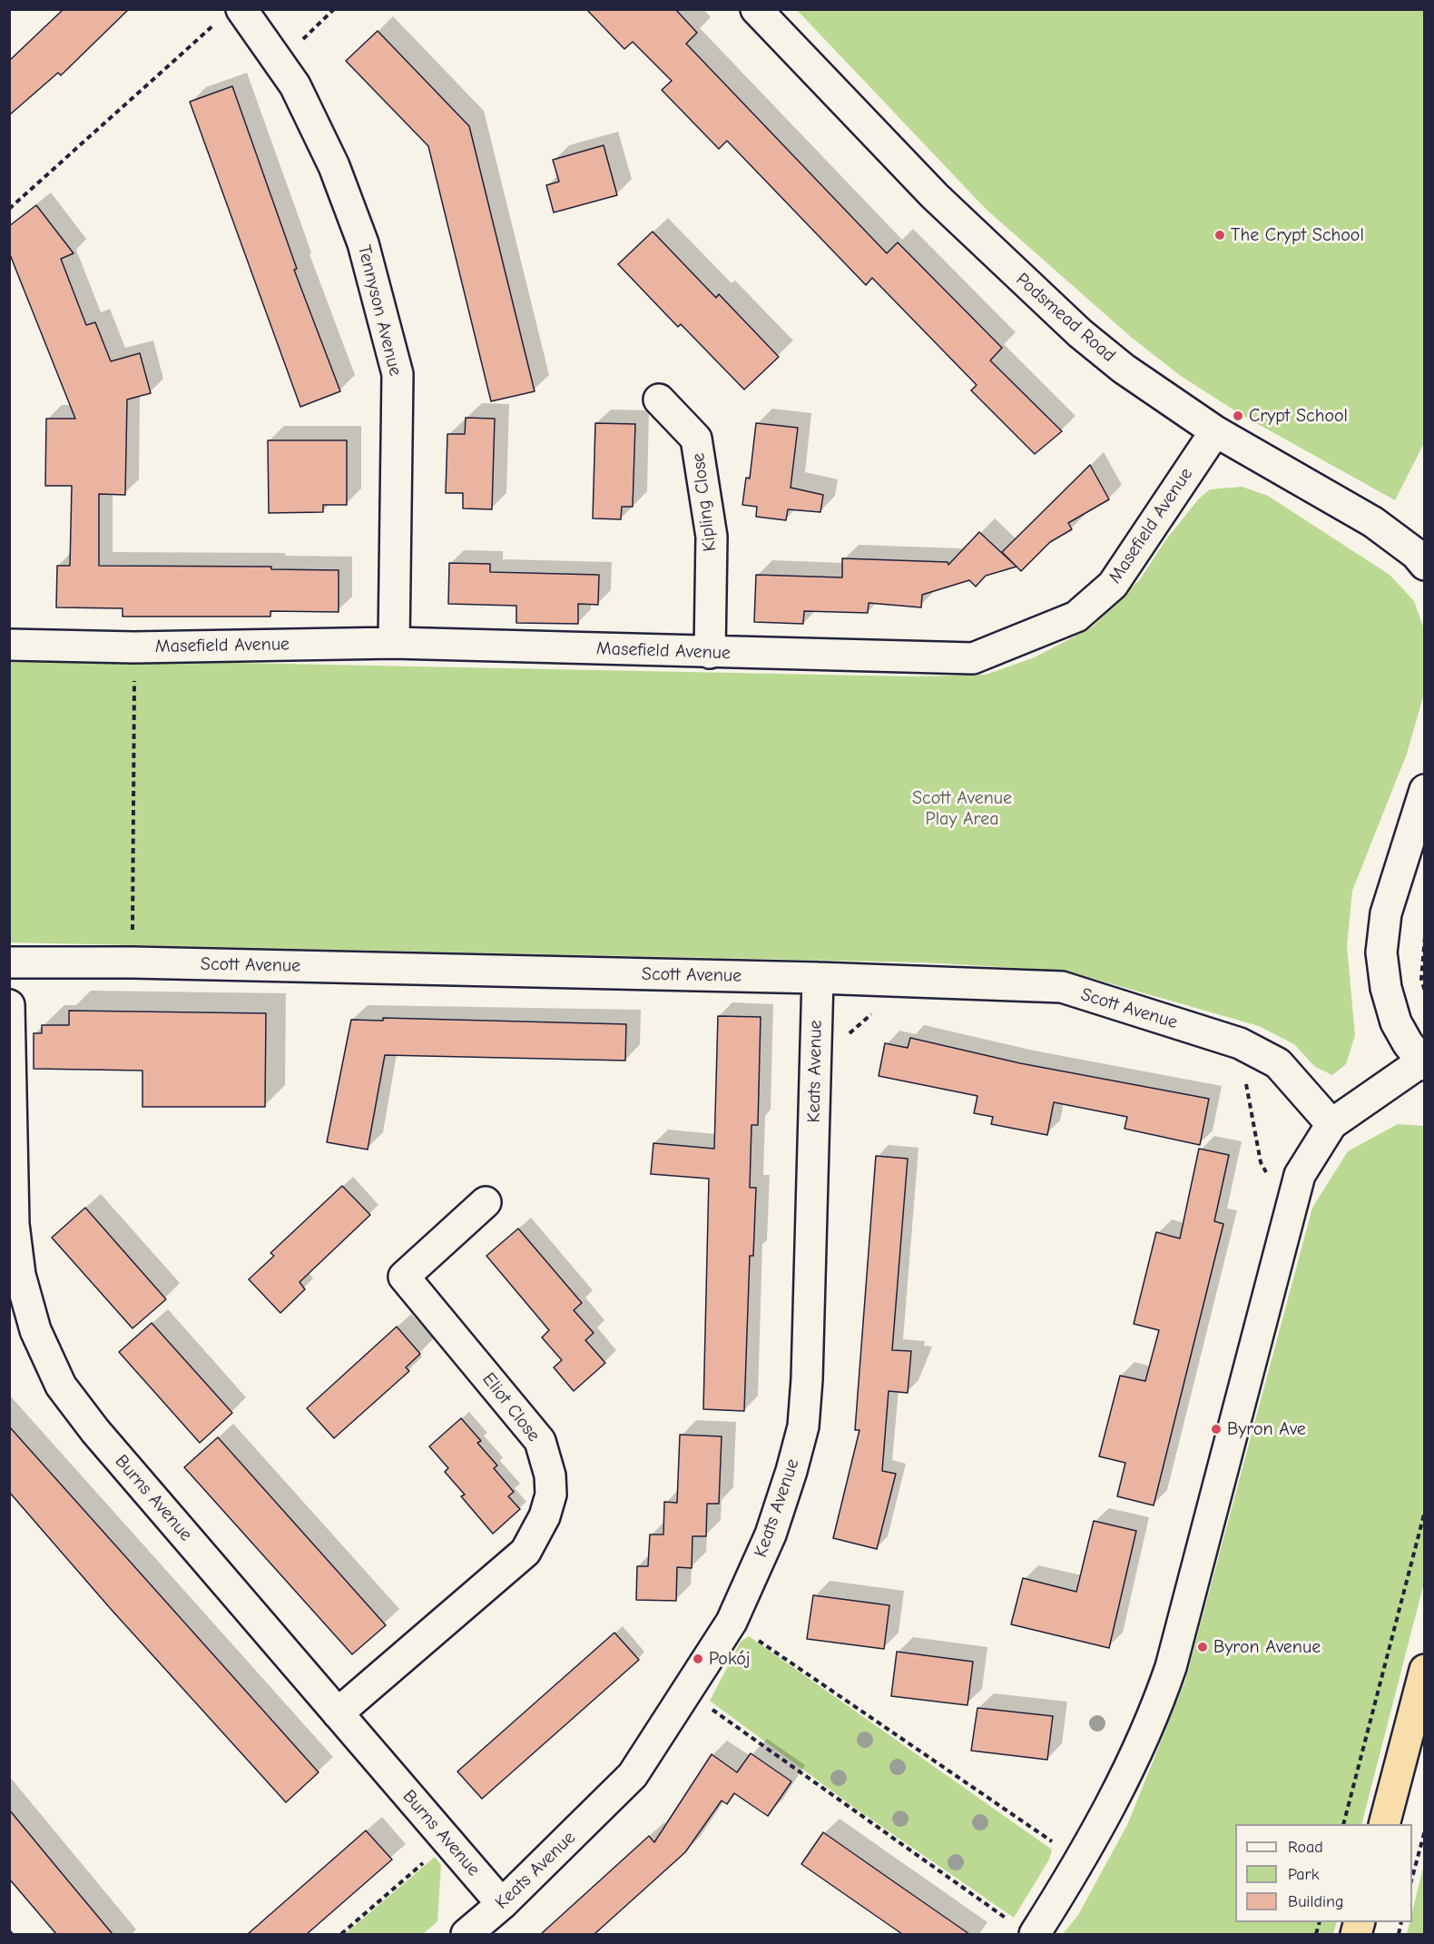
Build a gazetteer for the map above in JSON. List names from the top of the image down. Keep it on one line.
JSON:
{"streets":{"street":["Tennyson Avenue","Podsmead Road","Kipling Close","Masefield Avenue","Scott Avenue","Keats Avenue","Eliot Close","Burns Avenue"]},"crossings":[["Tennyson Avenue","Masefield Avenue"],["Podsmead Road","Masefield Avenue"],["Kipling Close","Masefield Avenue"],["Scott Avenue","Keats Avenue"],["Keats Avenue","Burns Avenue"],["Eliot Close","Burns Avenue"]],"parks":["Scott Avenue Play Area"],"places":["The Crypt School","Crypt School","Byron Ave","Byron Avenue","Pokój"],"legend":["Road","Park","Building"]}
